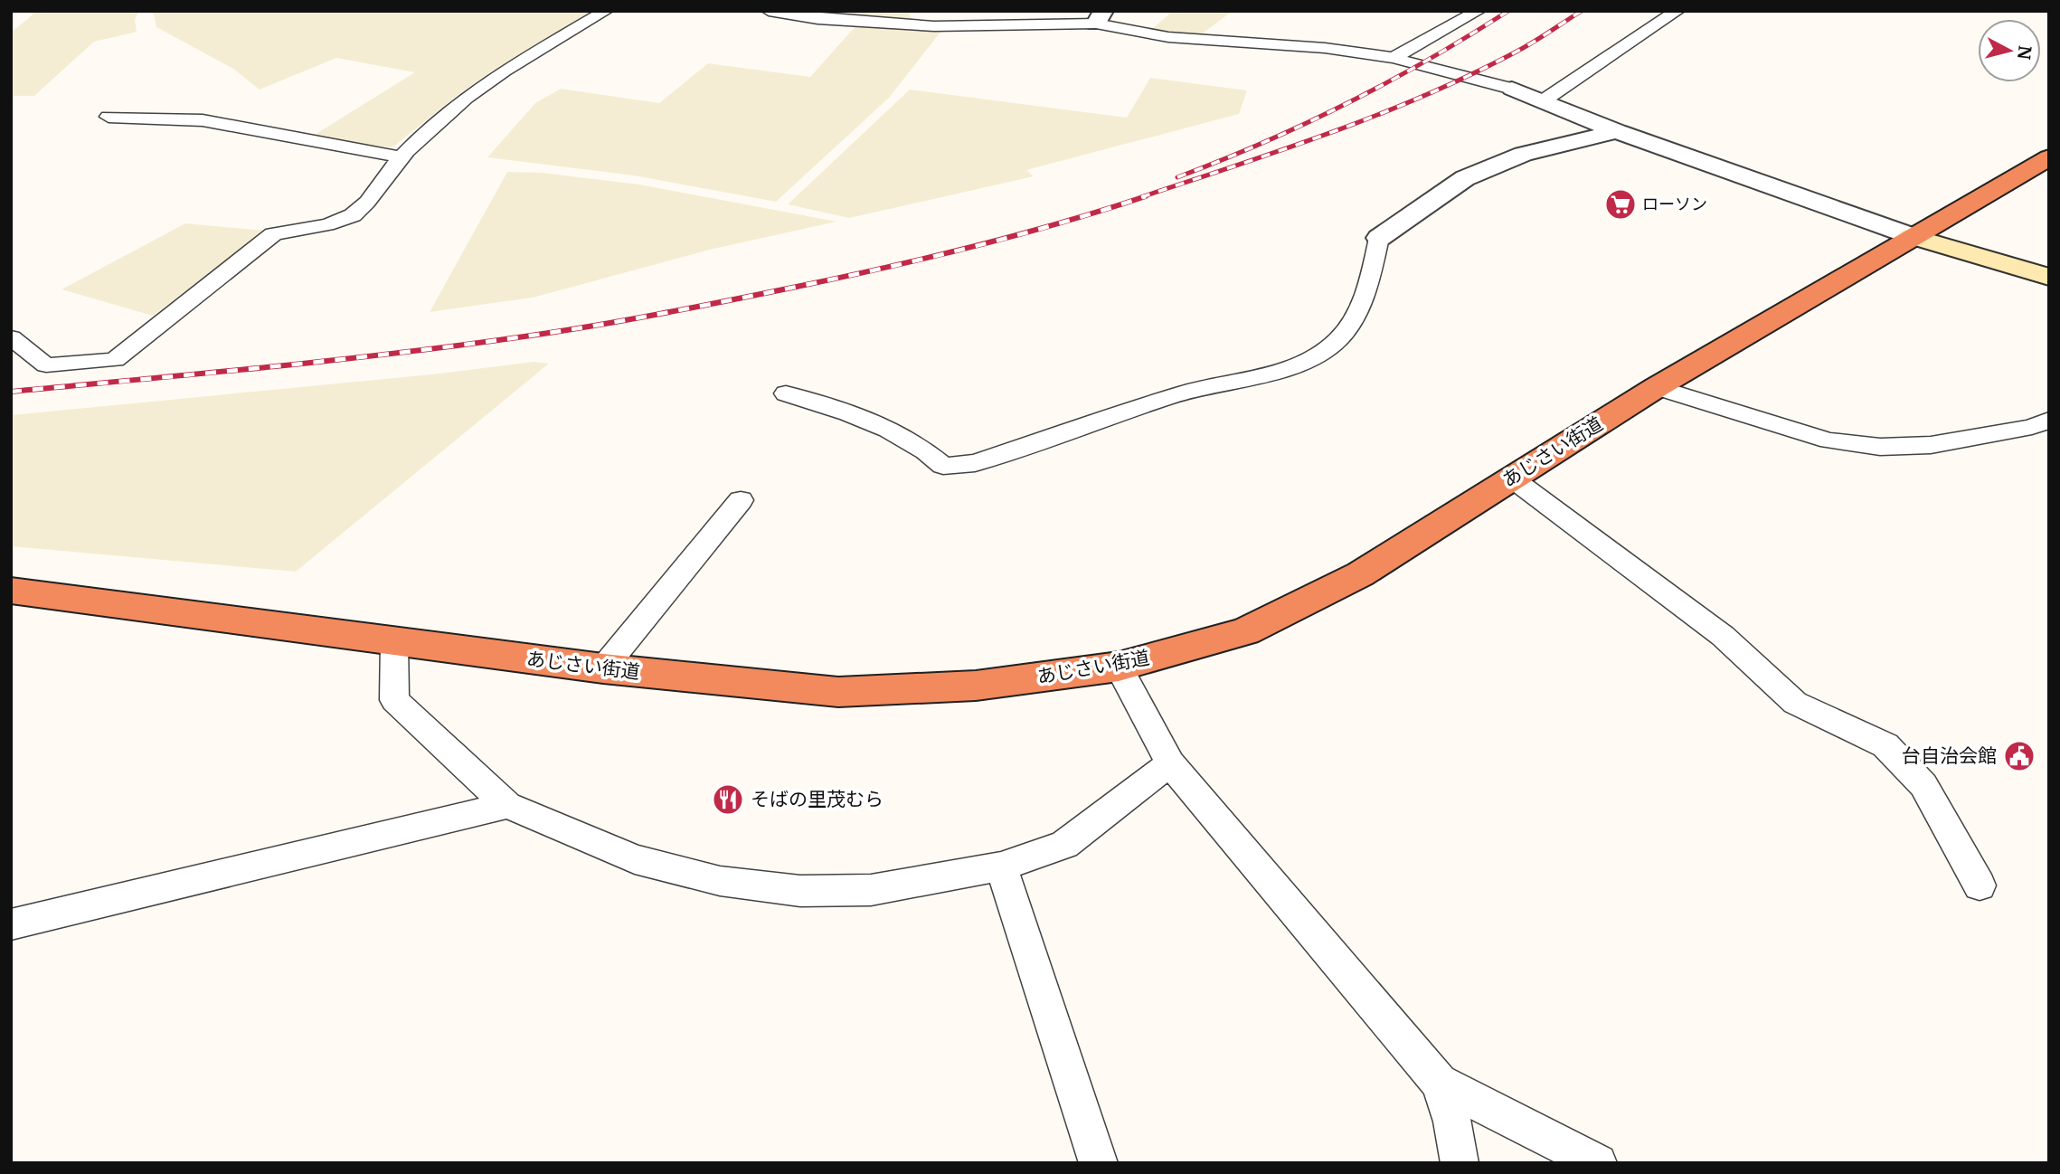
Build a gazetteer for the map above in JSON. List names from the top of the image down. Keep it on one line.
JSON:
{"streets":{"highway":["あじさい街道"]},"places":{"supermarket":["ローソン"],"public building":["台自治会館"],"restaurant":["そばの里茂むら"]},"north":"right"}
